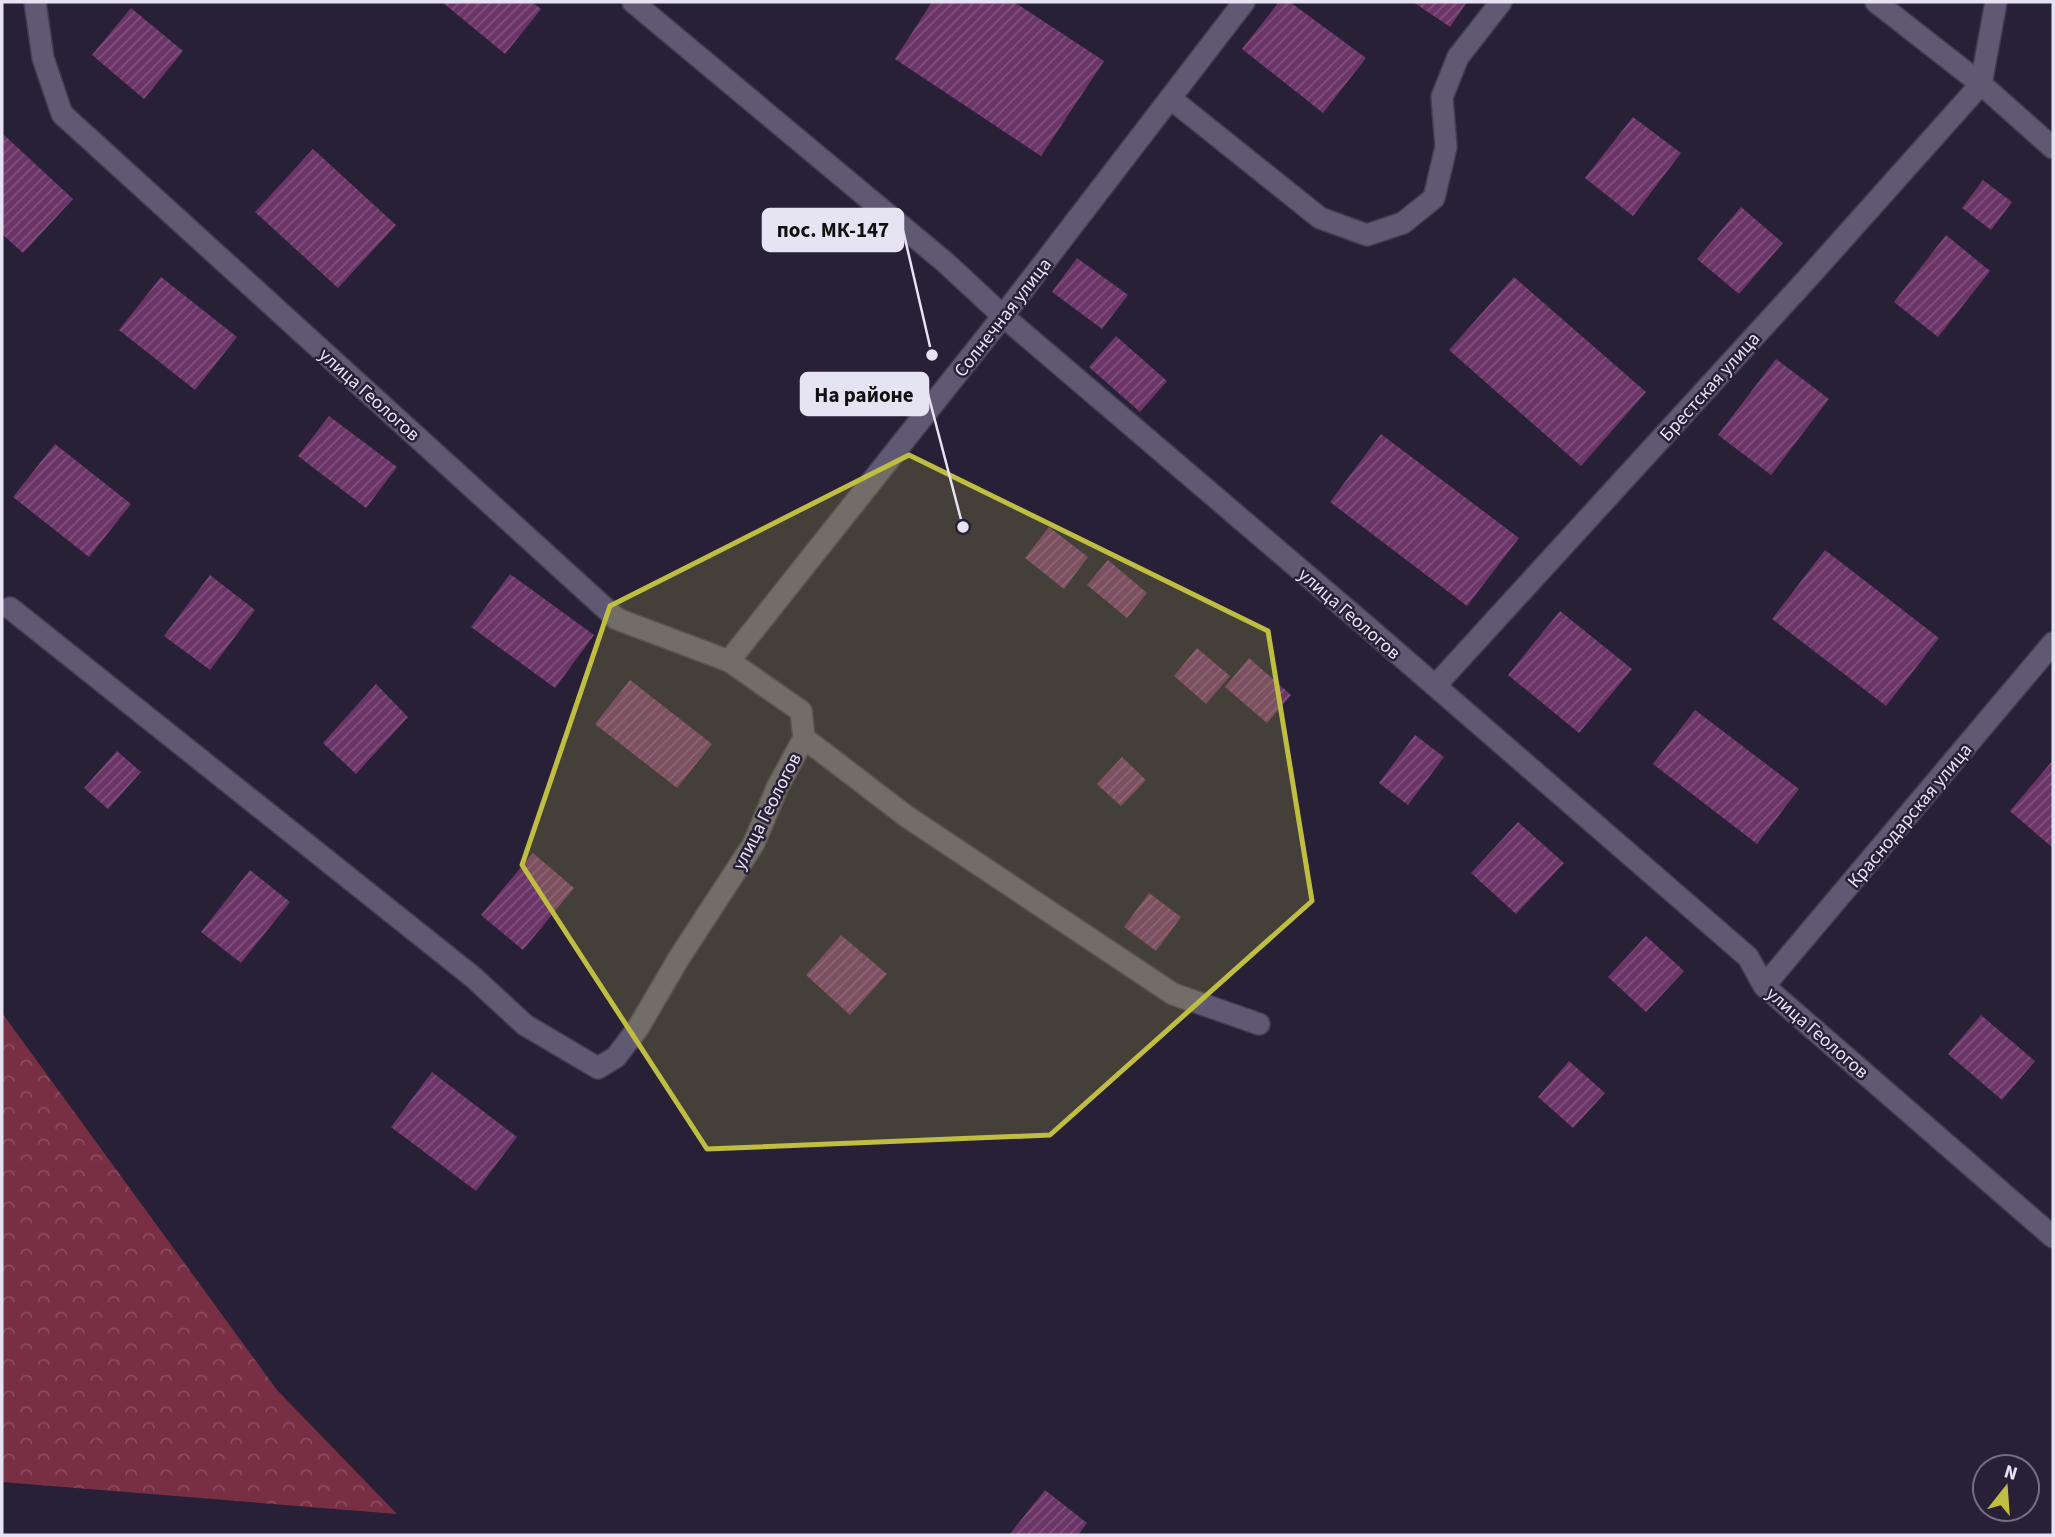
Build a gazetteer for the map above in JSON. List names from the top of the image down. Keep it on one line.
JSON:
{"streets":{"street":["Солнечная улица","Брестская улица","улица Геологов","Краснодарская улица"]},"crossings":[["Солнечная улица","улица Геологов"],["Брестская улица","улица Геологов"],["улица Геологов","Краснодарская улица"]],"places":["пос. МК-147","На районе"],"north":"top"}
